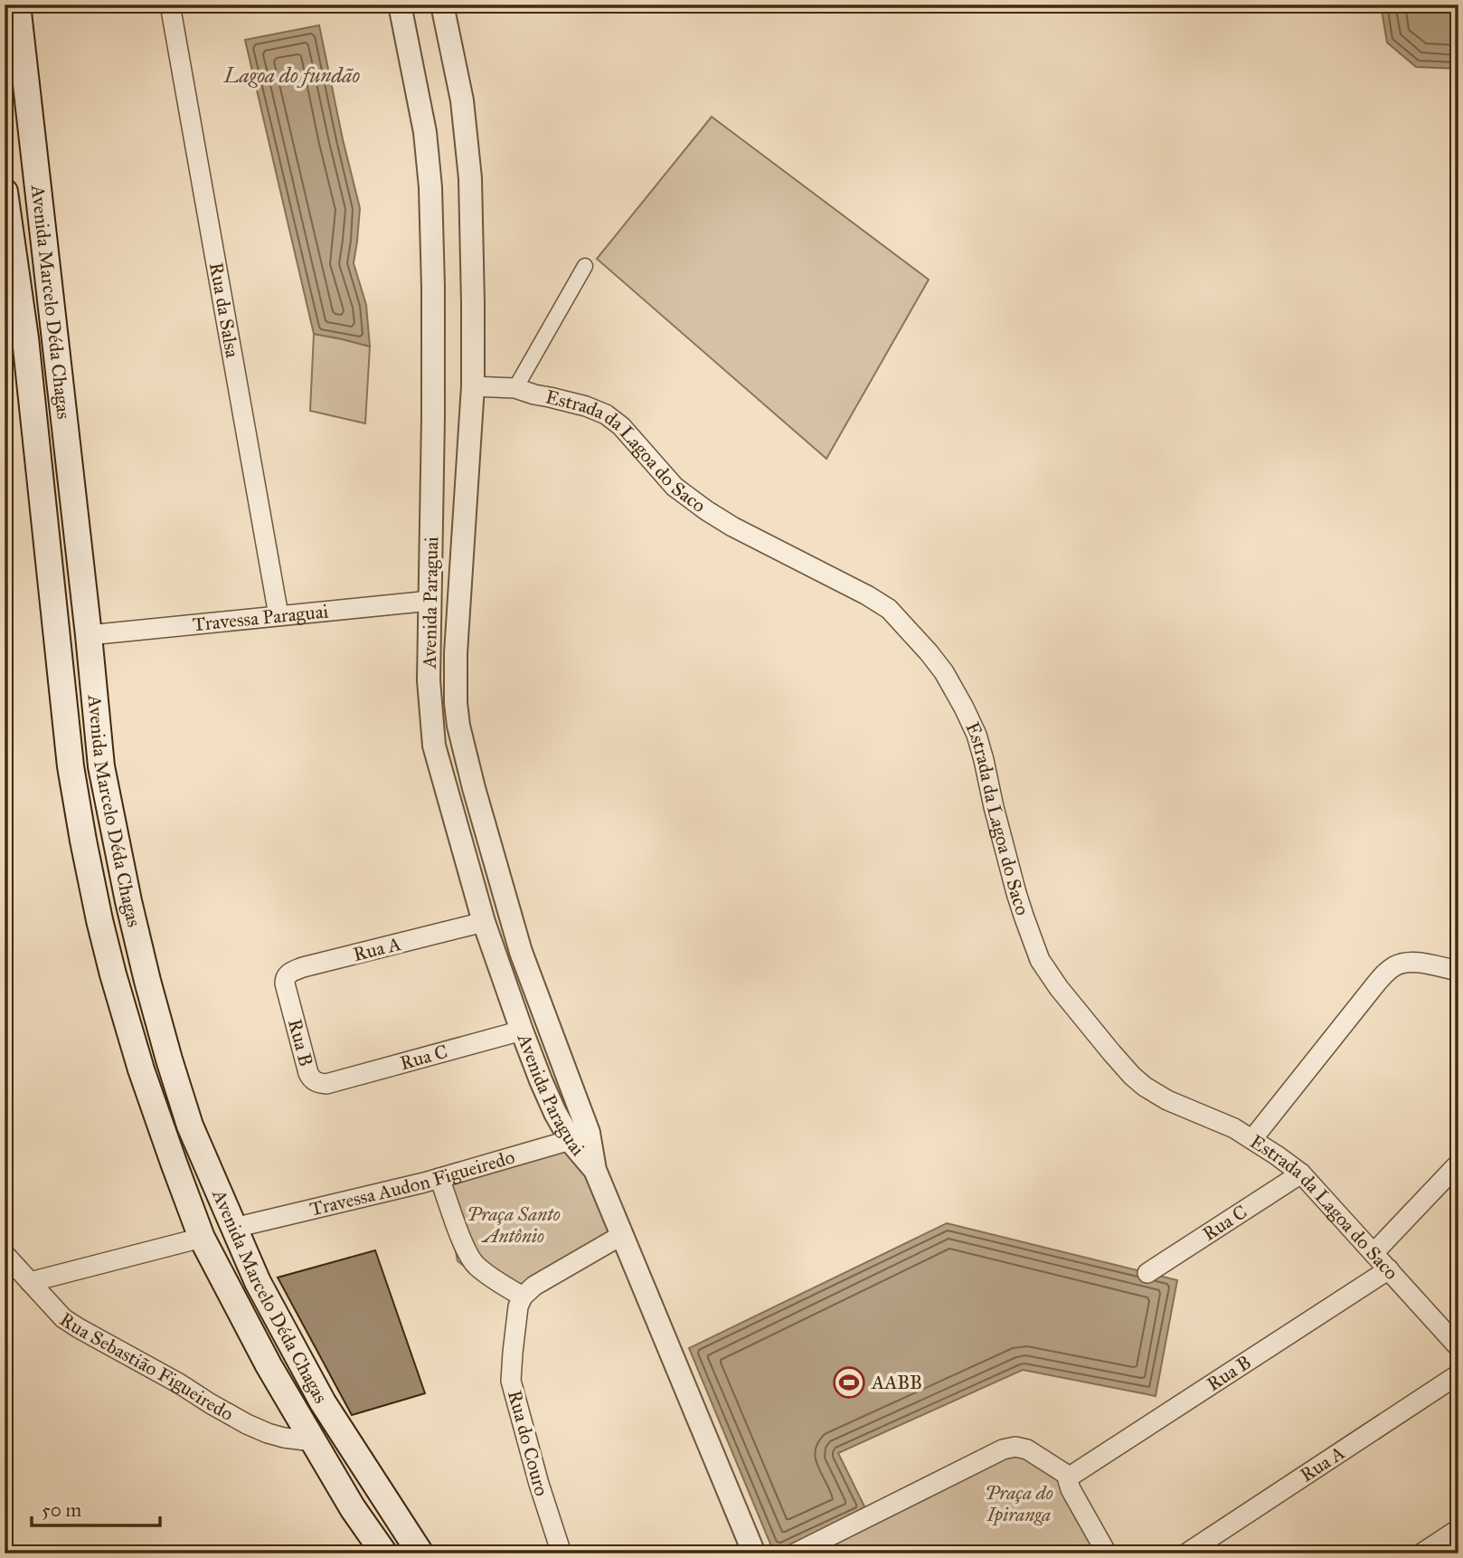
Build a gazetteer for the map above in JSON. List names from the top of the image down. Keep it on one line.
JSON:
{"streets":{"main road":["Avenida Marcelo Déda Chagas"],"street":["Rua da Salsa","Estrada da Lagoa do Saco","Avenida Paraguai","Travessa Paraguai","Rua A","Rua B","Rua C","Travessa Audon Figueiredo","Rua Sebastião Figueiredo","Rua do Couro"]},"crossings":[["Avenida Marcelo Déda Chagas","Travessa Paraguai"],["Avenida Marcelo Déda Chagas","Travessa Audon Figueiredo"],["Avenida Marcelo Déda Chagas","Rua Sebastião Figueiredo"],["Rua da Salsa","Travessa Paraguai"],["Estrada da Lagoa do Saco","Avenida Paraguai"],["Estrada da Lagoa do Saco","Rua B"],["Estrada da Lagoa do Saco","Rua C"],["Avenida Paraguai","Travessa Paraguai"],["Avenida Paraguai","Rua A"],["Avenida Paraguai","Rua C"],["Avenida Paraguai","Travessa Audon Figueiredo"],["Rua A","Rua B"],["Rua B","Rua C"]],"water":["Lagoa do fundão"],"parks":["Praça Santo Antônio","Praça do Ipiranga"],"places":{"sports":["AABB"]},"scale_bar":"50 m"}
